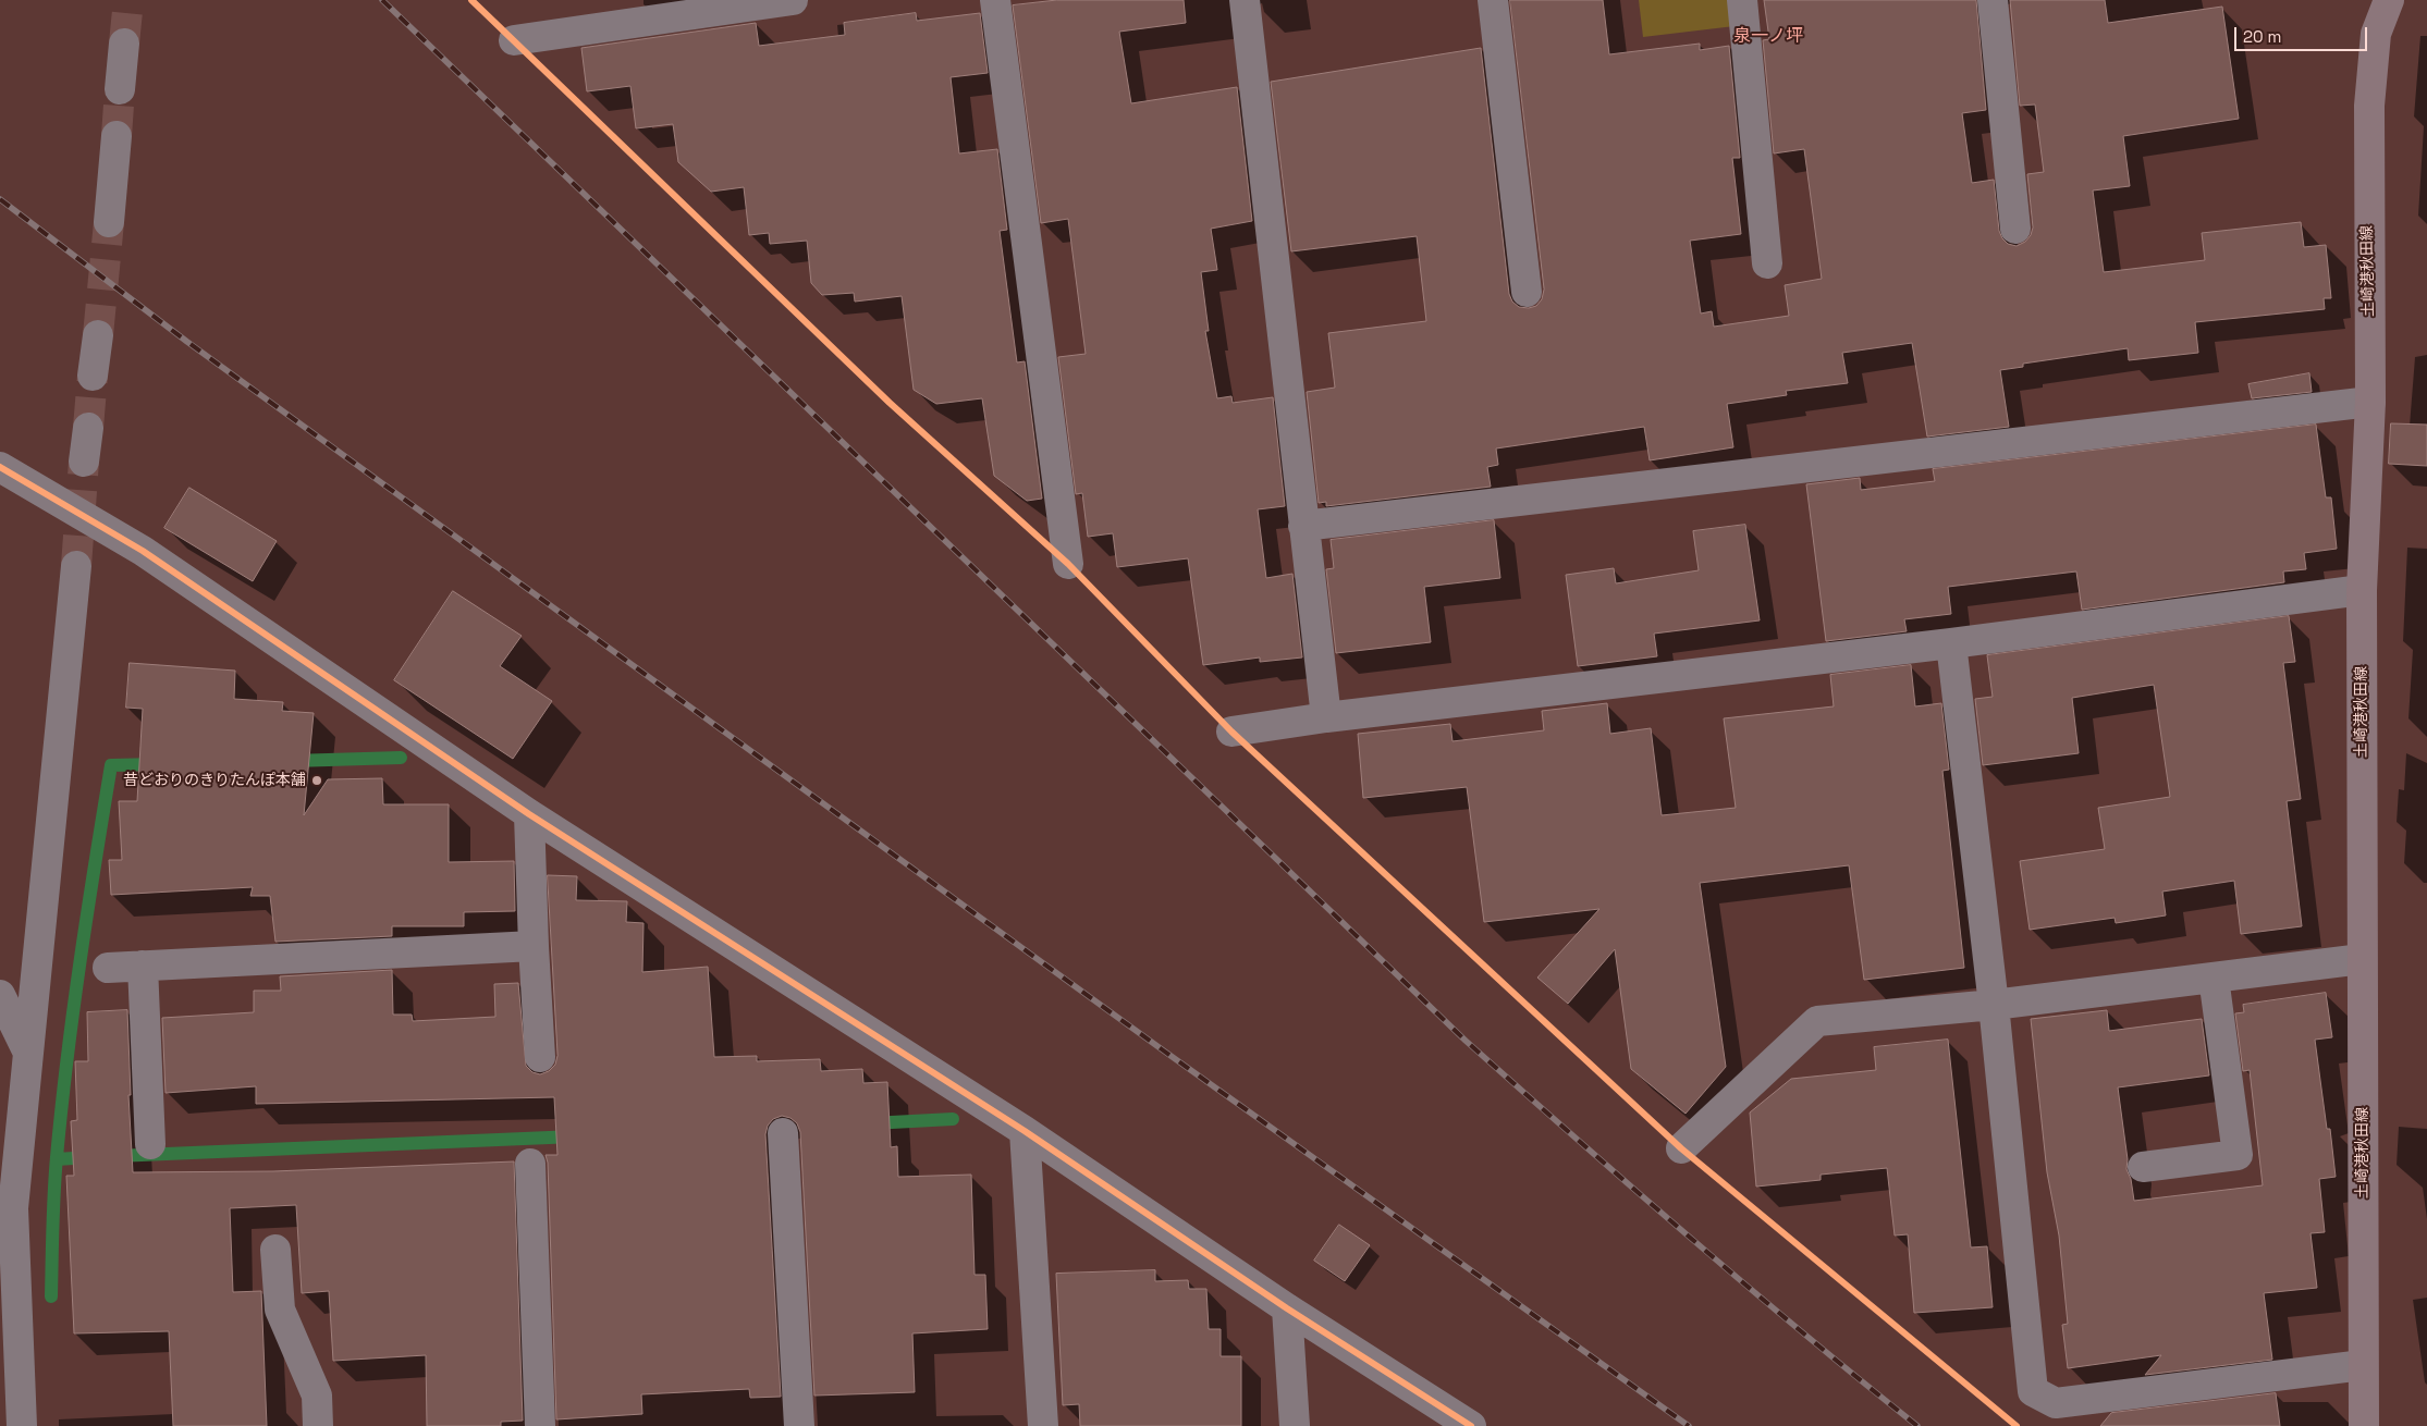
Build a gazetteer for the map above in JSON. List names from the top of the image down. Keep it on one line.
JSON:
{"streets":{"main road":["土崎港秋田線"]},"districts":["泉一ノ坪"],"places":["昔どおりのきりたんぽ本舗"],"scale_bar":"20 m"}
